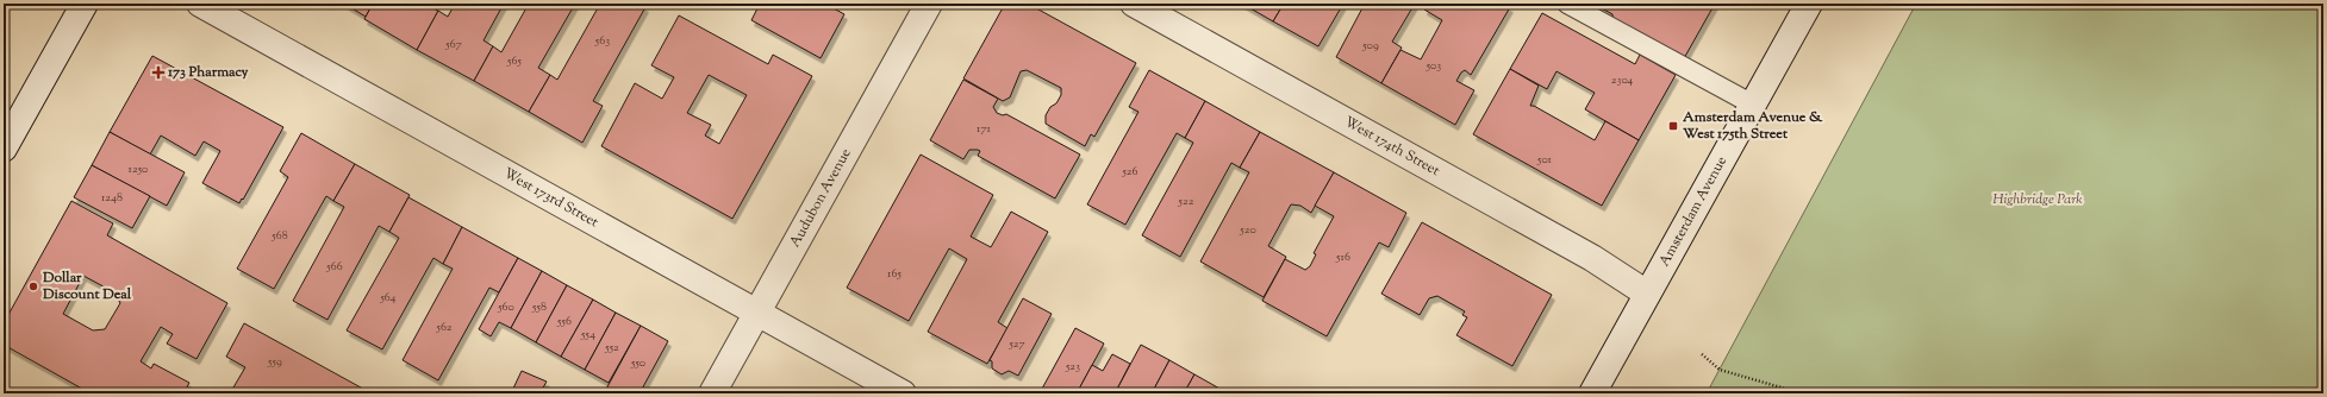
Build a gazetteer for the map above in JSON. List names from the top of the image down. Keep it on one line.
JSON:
{"streets":{"street":["West 174th Street","West 173rd Street","Audubon Avenue","Amsterdam Avenue"]},"crossings":[["West 174th Street","Amsterdam Avenue"],["West 173rd Street","Audubon Avenue"]],"parks":["Highbridge Park"],"places":{"health":["173 Pharmacy"],"transit":["Amsterdam Avenue & West 175th Street"],"other":["Dollar Discount Deal"]},"house_numbers":["563","567","509","565","503","2304","171","501","1250","526","1248","522","520","568","516","566","165","564","560","558","556","562","554","527","552","559","550","523"]}
